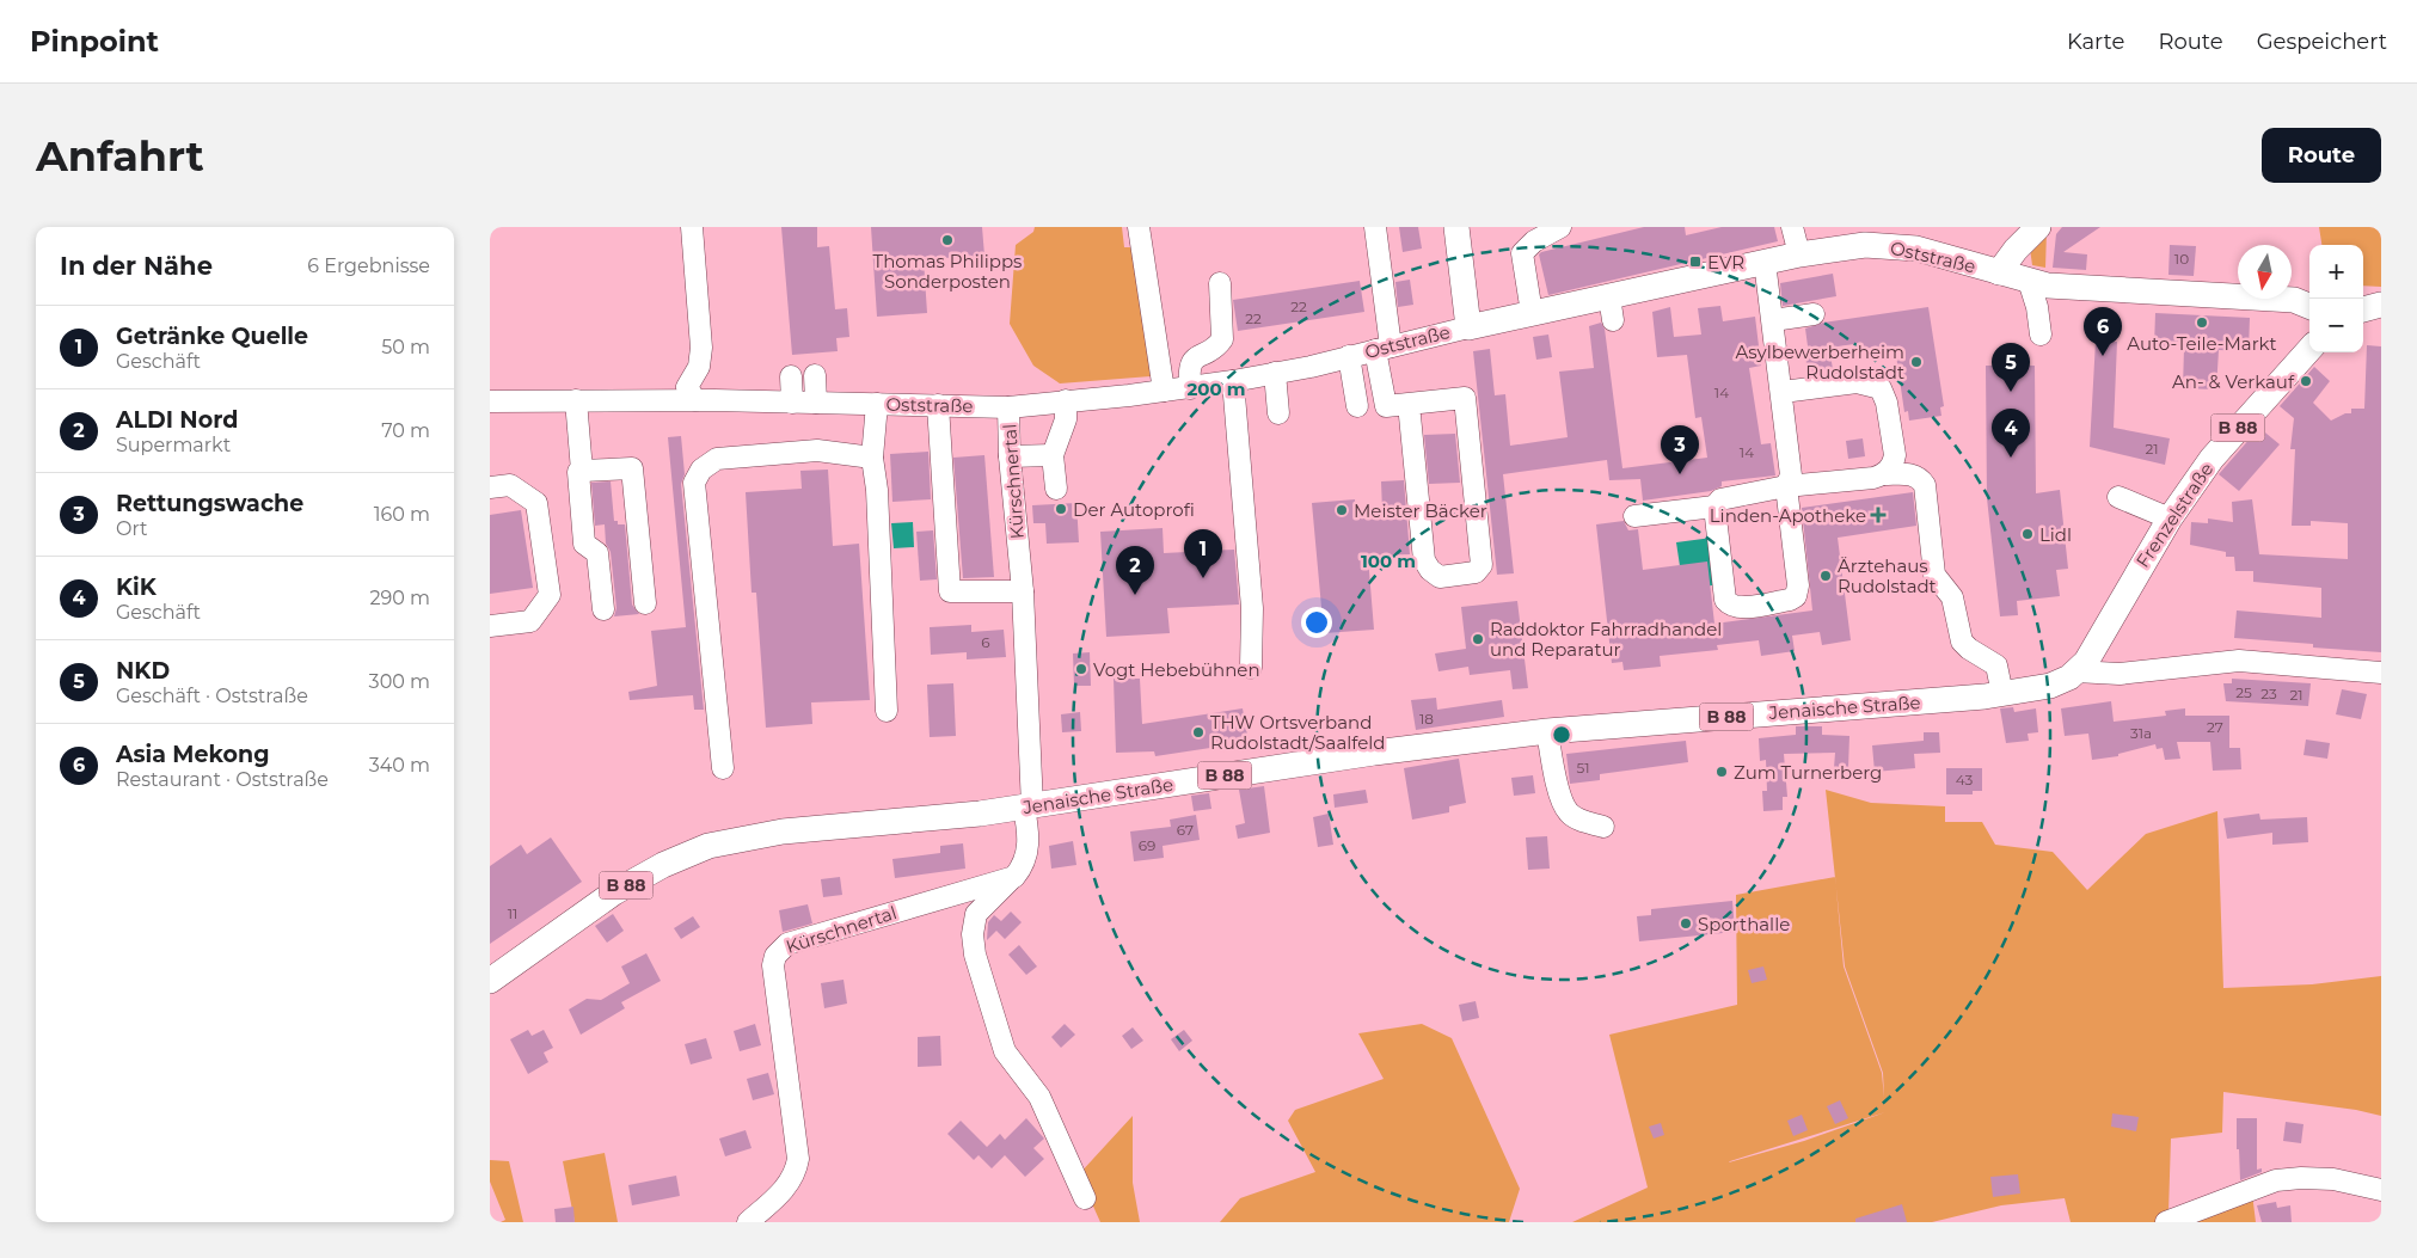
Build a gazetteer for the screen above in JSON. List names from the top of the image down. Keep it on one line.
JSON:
{"streets":{"main road":["Oststraße","B 88","Frenzelstraße","Jenaische Straße"],"street":["Kürschnertal"]},"crossings":[["Oststraße","Kürschnertal"],["Kürschnertal","Jenaische Straße"],["Frenzelstraße","Jenaische Straße"]],"places":{"other":["Thomas Philipps Sonderposten","Auto-Teile-Markt","Asylbewerberheim Rudolstadt","An- & Verkauf","Der Autoprofi","Meister Bäcker","Lidl","Ärztehaus Rudolstadt","Raddoktor Fahrradhandel und Reparatur","Vogt Hebebühnen","THW Ortsverband Rudolstadt/Saalfeld","Zum Turnerberg","Sporthalle"],"transit":["EVR"],"health":["Linden-Apotheke"]},"house_numbers":["10","22","22","14","21","14","6","25","23","21","18","27","31a","51","43","67","69","11"],"north":"bottom","page":{"header":"Pinpoint","nav":["Karte","Route","Gespeichert"],"buttons":"Route","title":"Anfahrt","heading":["In der Nähe","6 Ergebnisse"],"map_buttons":["+","−"],"list":[{"mark":"1","name":"Getränke Quelle","note":"Geschäft","value":"50 m"},{"mark":"2","name":"ALDI Nord","note":"Supermarkt","value":"70 m"},{"mark":"3","name":"Rettungswache","note":"Ort","value":"160 m"},{"mark":"4","name":"KiK","note":"Geschäft","value":"290 m"},{"mark":"5","name":"NKD","note":"Geschäft · Oststraße","value":"300 m"},{"mark":"6","name":"Asia Mekong","note":"Restaurant · Oststraße","value":"340 m"}],"pins":["6","5","4","3","1","2"]},"rings":["200 m","100 m"]}
